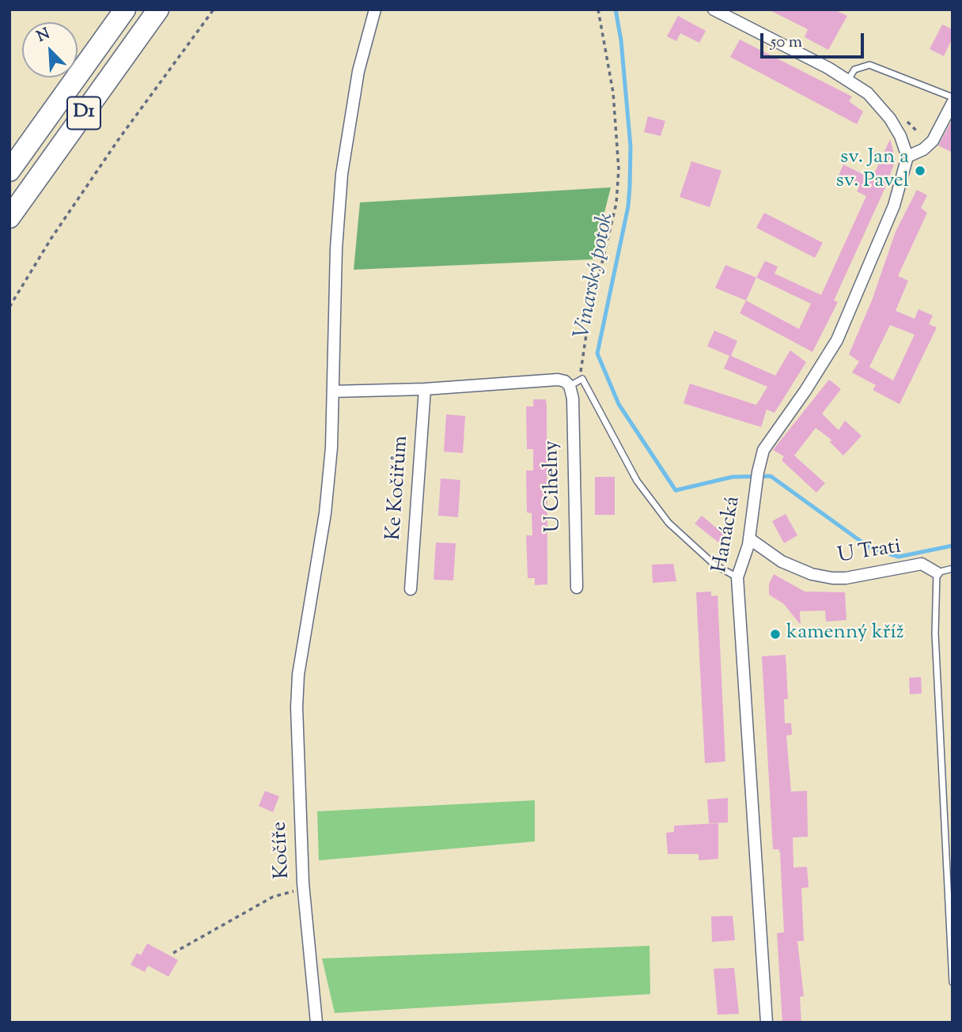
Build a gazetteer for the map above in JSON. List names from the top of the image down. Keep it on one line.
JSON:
{"streets":{"highway":["D1"],"street":["U Cihelny","Ke Kočiřům","Hanácká","U Trati","Kočíře"]},"crossings":[["Hanácká","U Trati"]],"water":["Vinarský potok"],"places":["sv. Jan a sv. Pavel","kamenný kříž"],"scale_bar":"50 m","north":"top left"}
